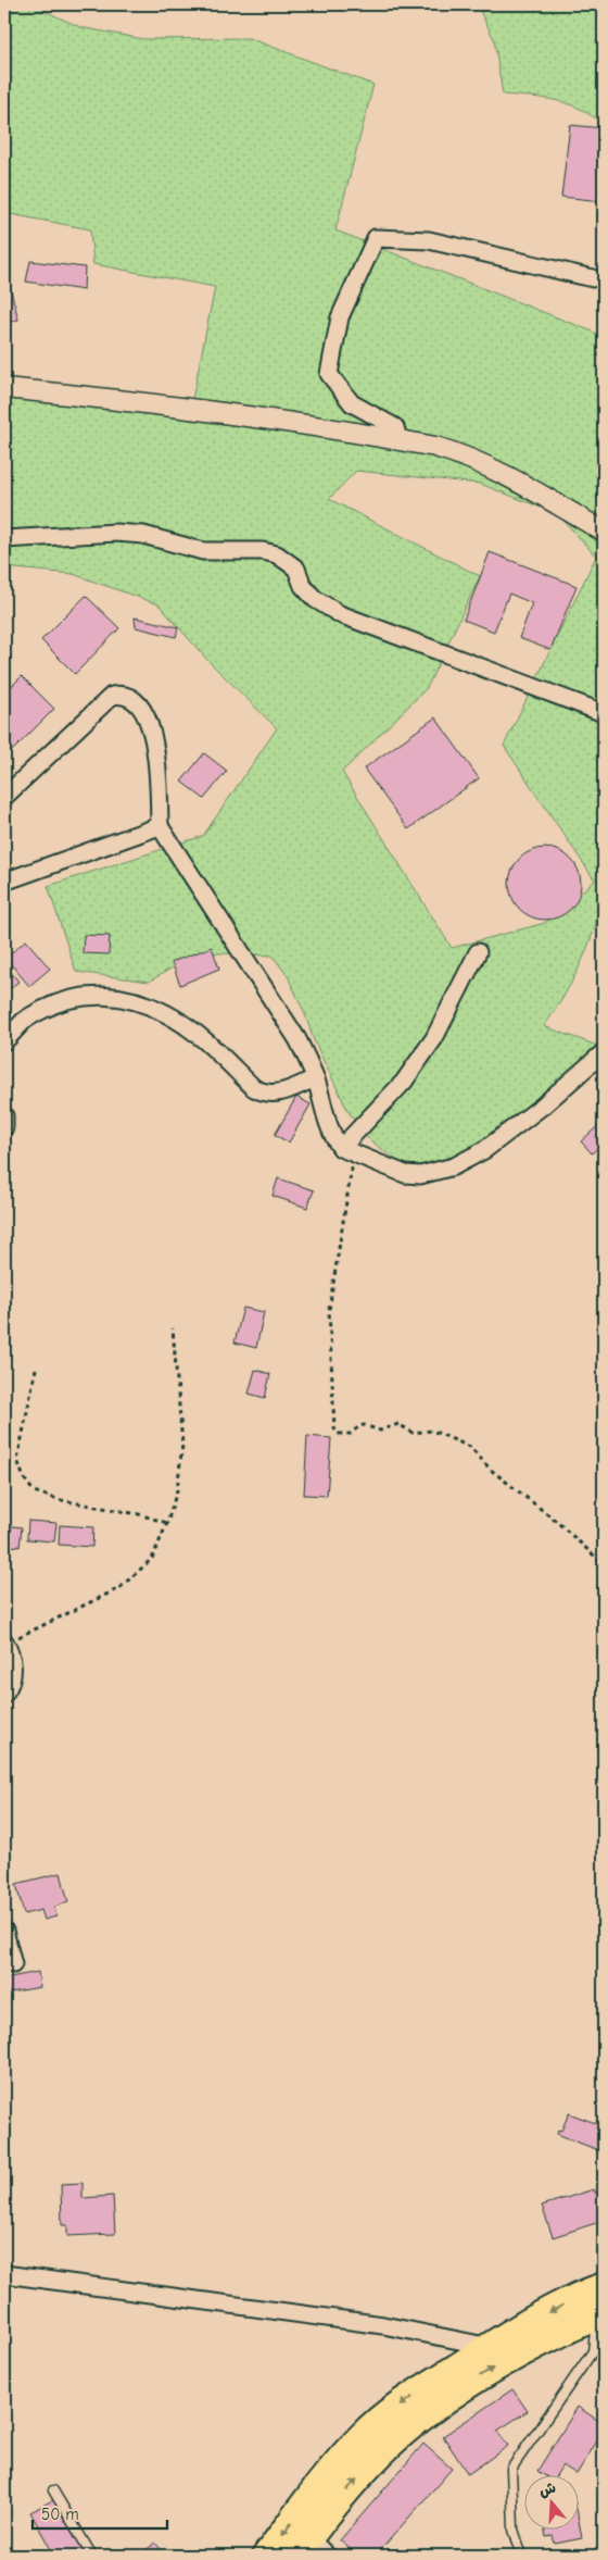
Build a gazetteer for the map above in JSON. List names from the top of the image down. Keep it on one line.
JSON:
{"scale_bar":"50 m","north":"top"}
